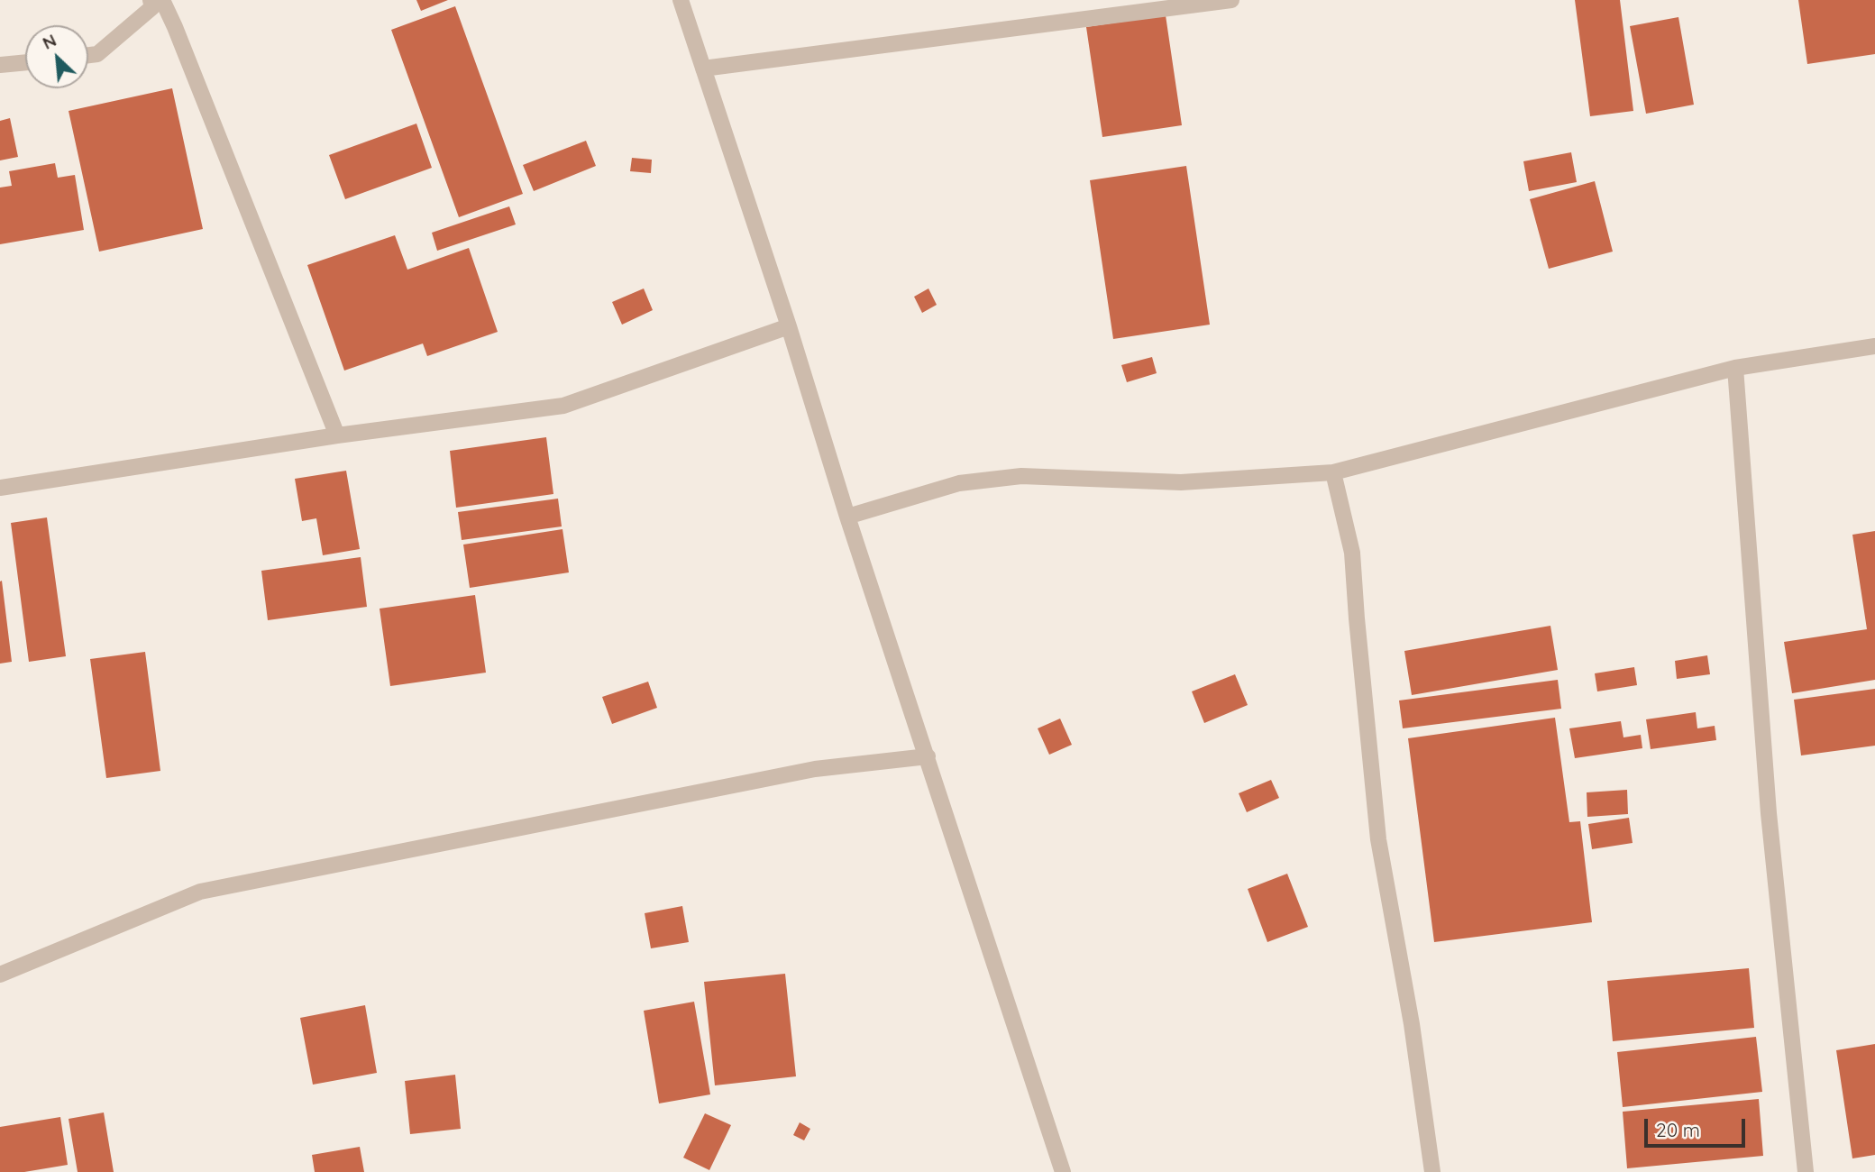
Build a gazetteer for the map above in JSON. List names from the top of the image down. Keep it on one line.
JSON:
{"scale_bar":"20 m","north":"top left"}
